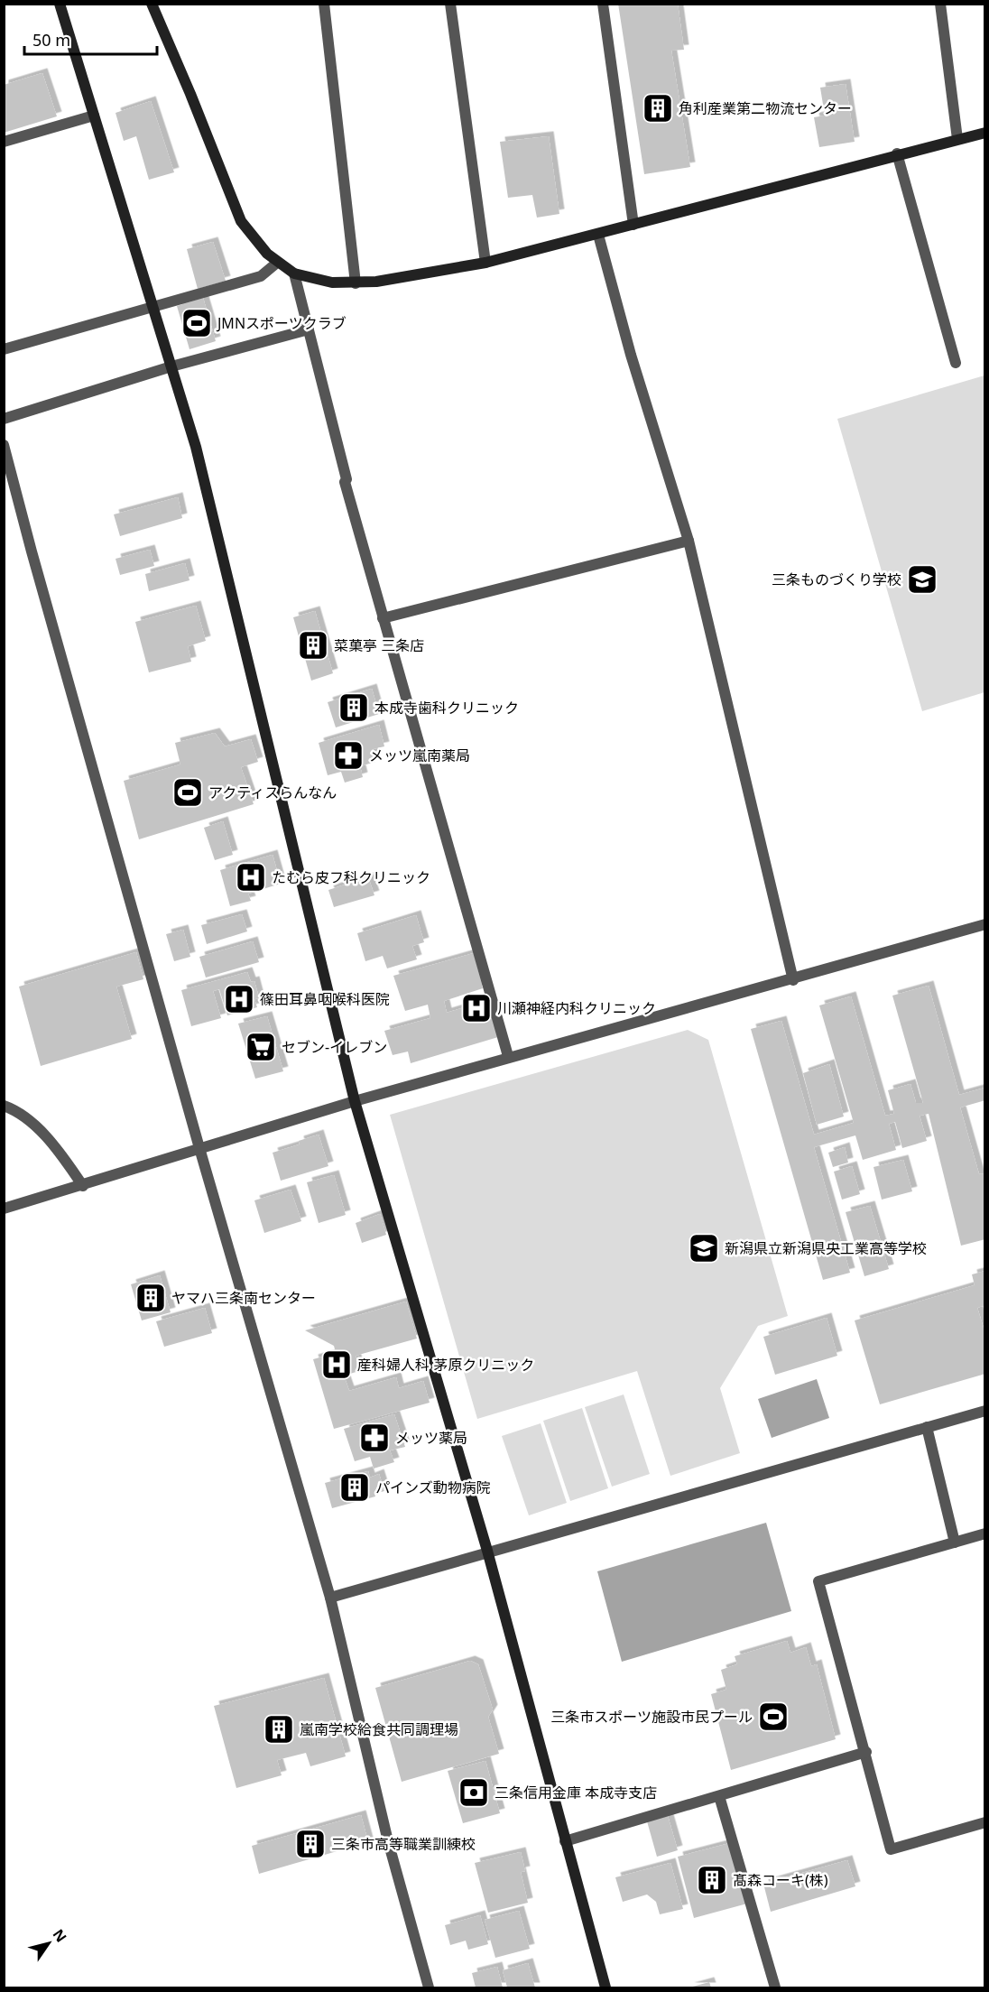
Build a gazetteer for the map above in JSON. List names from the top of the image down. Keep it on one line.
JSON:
{"places":{"building":["角利産業第二物流センター","菜菓亭 三条店","本成寺歯科クリニック","ヤマハ三条南センター","パインズ動物病院","嵐南学校給食共同調理場","三条市高等職業訓練校","髙森コーキ(株)"],"sports":["JMNスポーツクラブ","アクティスらんなん","三条市スポーツ施設市民プール"],"school or university":["三条ものづくり学校","新潟県立新潟県央工業高等学校"],"pharmacy":["メッツ嵐南薬局","メッツ薬局"],"hospital":["たむら皮フ科クリニック","篠田耳鼻咽喉科医院","川瀬神経内科クリニック","産科婦人科 茅原クリニック"],"supermarket":["セブン-イレブン"],"bank":["三条信用金庫 本成寺支店"]},"scale_bar":"50 m","north":"top right"}
